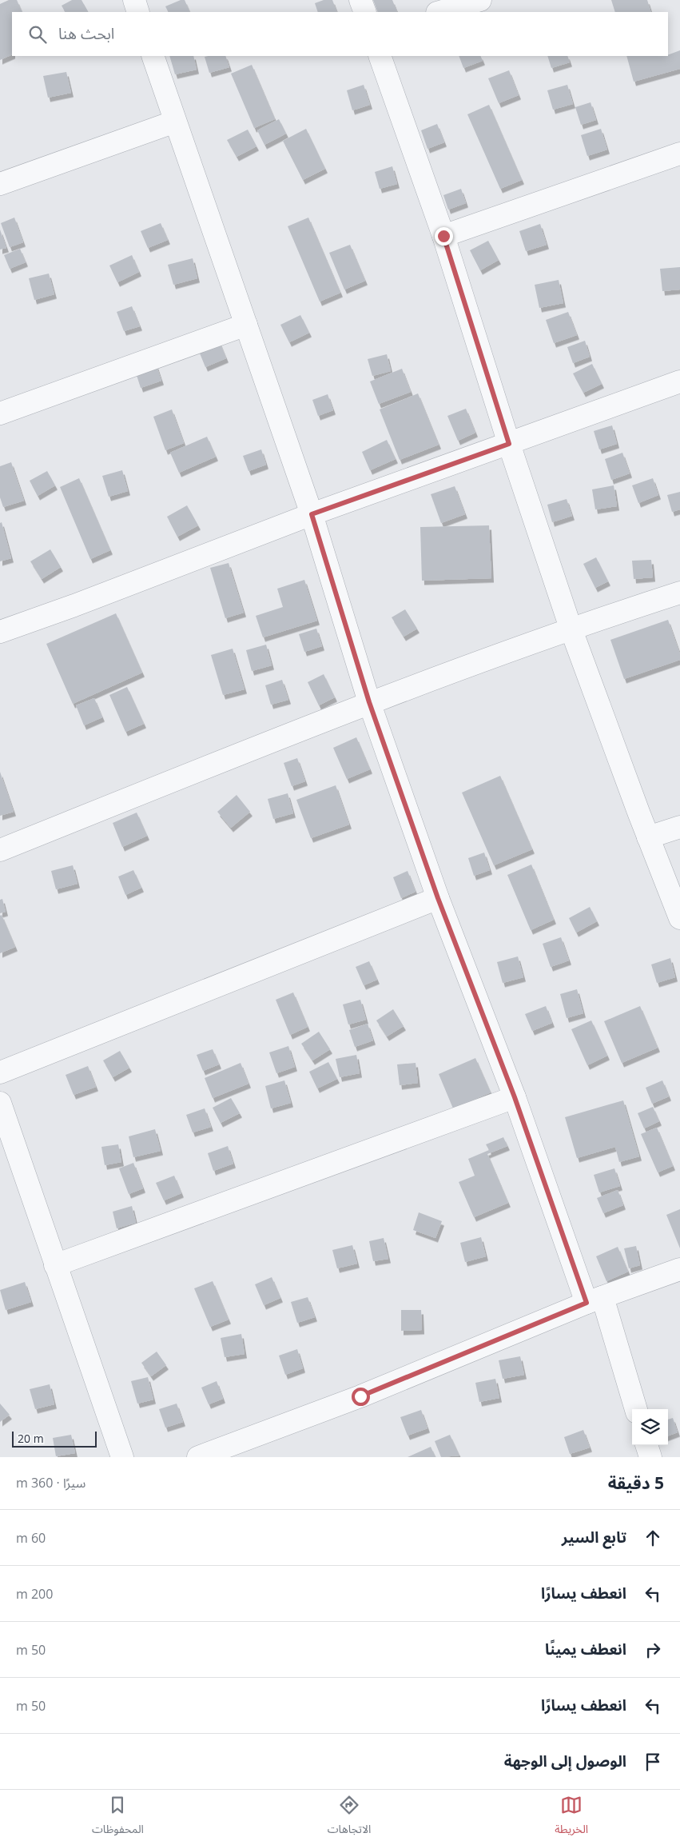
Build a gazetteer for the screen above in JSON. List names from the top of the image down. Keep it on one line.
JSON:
{"scale_bar":"20 m","page":{"search":"ابحث هنا","scale":"20 m","heading":["5 دقيقة","سيرًا · 360 m"],"list":[["تابع السير","60 m"],["انعطف يسارًا","200 m"],["انعطف يمينًا","50 m"],["انعطف يسارًا","50 m"],"الوصول إلى الوجهة"],"nav":["الخريطة","الاتجاهات","المحفوظات"]}}
